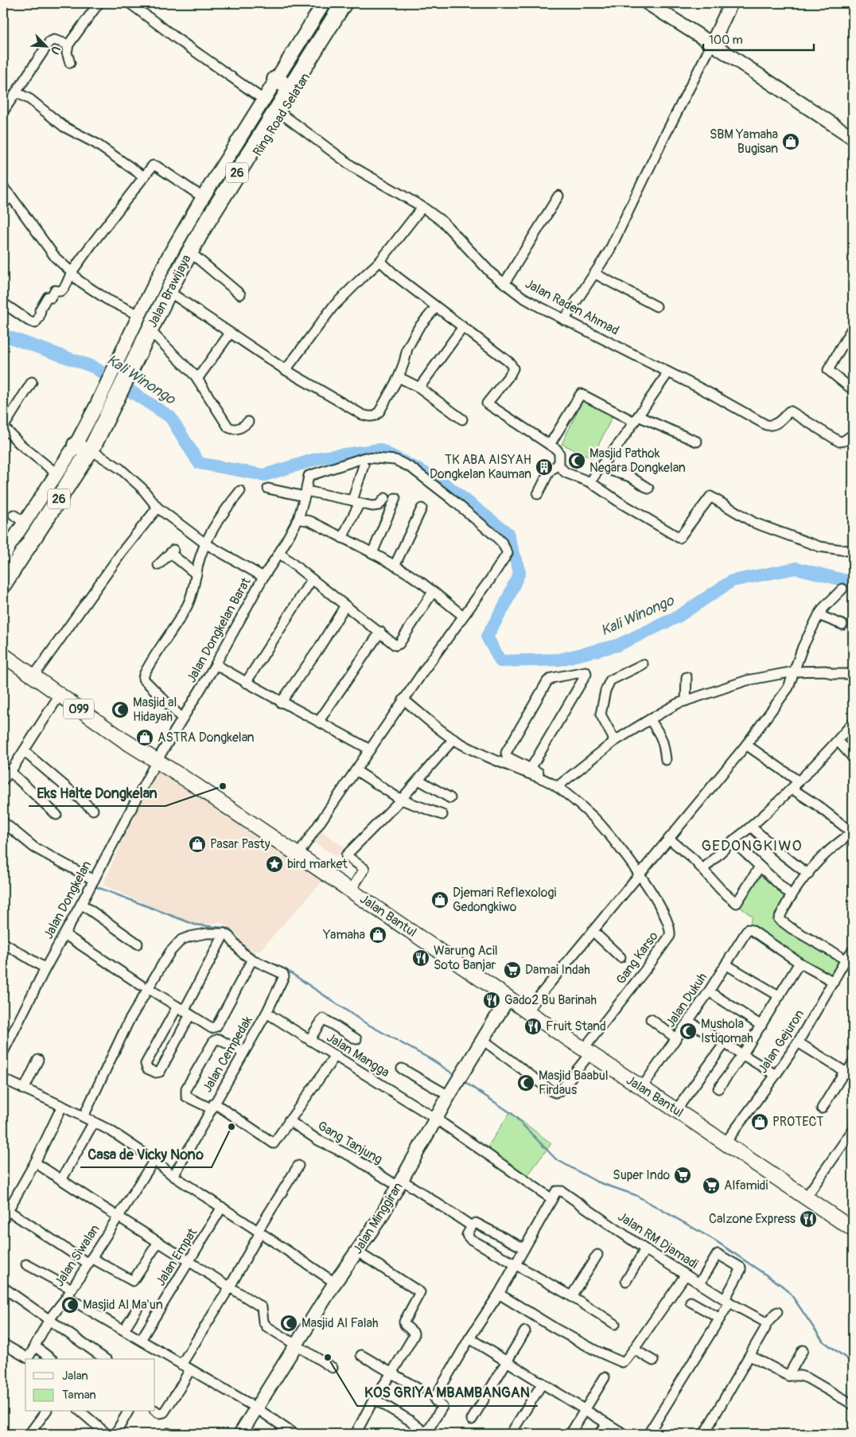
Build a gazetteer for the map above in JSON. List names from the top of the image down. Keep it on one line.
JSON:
{"streets":{"highway":["26","Jalan Brawijaya"],"main road":["099","Jalan Bantul"],"street":["Ring Road Selatan","Jalan Raden Ahmad","Jalan Dongkelan Barat","Jalan Dongkelan","Gang Karso","Jalan Dukuh","Jalan Gejuron","Jalan Cempedak","Jalan Mangga","Gang Tanjung","Jalan Minggiran","Jalan RM Djamadi","Jalan Siwalan","Jalan Empat"]},"crossings":[["Ring Road Selatan","Jalan Brawijaya"],["Ring Road Selatan","Jalan Raden Ahmad"],["Jalan Dongkelan Barat","Jalan Dongkelan"],["Jalan Dongkelan Barat","Jalan Bantul"],["Jalan Dongkelan","Jalan Bantul"],["Jalan Bantul","Gang Karso"],["Jalan Bantul","Jalan Dukuh"],["Jalan Bantul","Jalan Gejuron"],["Jalan Bantul","Jalan Minggiran"],["Jalan Cempedak","Jalan Mangga"],["Jalan Mangga","Jalan Minggiran"],["Gang Tanjung","Jalan Minggiran"]],"districts":["GEDONGKIWO"],"water":["Kali Winongo"],"places":{"shop":["SBM Yamaha Bugisan","ASTRA Dongkelan","Pasar Pasty","Djemari Reflexologi Gedongkiwo","Yamaha","PROTECT"],"mosque":["Masjid Pathok Negara Dongkelan","Masjid al Hidayah","Mushola Istiqomah","Masjid Baabul Firdaus","Masjid Al Ma'un","Masjid Al Falah"],"building":["TK ABA AISYAH Dongkelan Kauman"],"other":["Eks Halte Dongkelan","Casa de Vicky Nono","KOS GRIYA MBAMBANGAN"],"place":["bird market"],"restaurant":["Warung Acil Soto Banjar","Gado2 Bu Barinah","Fruit Stand","Calzone Express"],"supermarket":["Damai Indah","Super Indo","Alfamidi"]},"legend":["Jalan","Taman"],"scale_bar":"100 m","north":"bottom right"}
